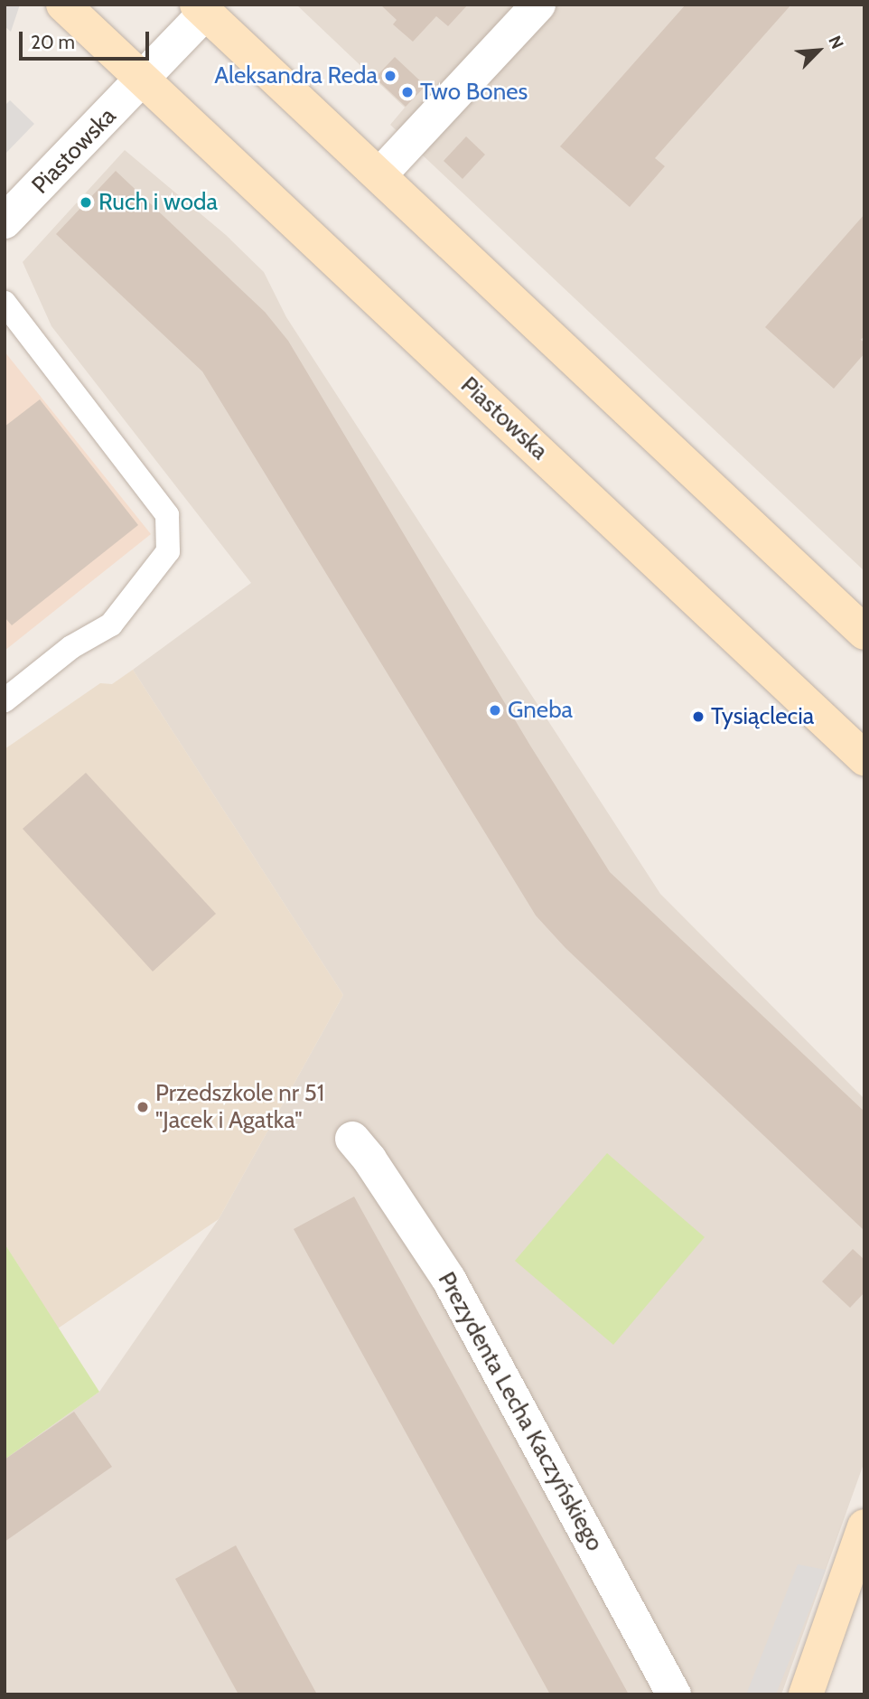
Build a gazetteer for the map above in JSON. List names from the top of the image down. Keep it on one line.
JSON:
{"streets":{"street":["Piastowska","Prezydenta Lecha Kaczyńskiego"]},"places":["Aleksandra Reda","Two Bones","Ruch i woda","Gneba","Tysiąclecia","Przedszkole nr 51 \"Jacek i Agatka\""],"scale_bar":"20 m","north":"top right"}
